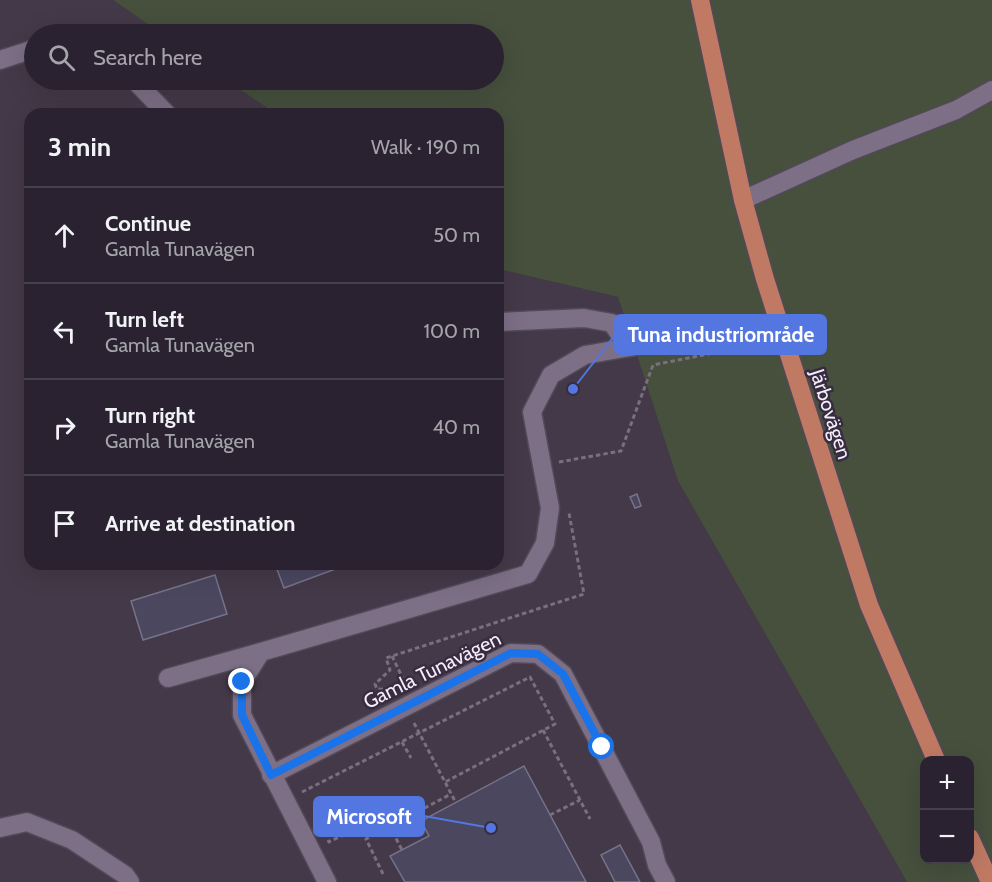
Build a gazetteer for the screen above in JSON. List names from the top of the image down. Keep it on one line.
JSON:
{"streets":{"main road":["Järbovägen"],"lane":["Gamla Tunavägen"]},"places":["Tuna industriområde","Microsoft"],"page":{"search":"Search here","heading":["3 min","Walk · 190 m"],"list":[["Continue","Gamla Tunavägen","50 m"],["Turn left","Gamla Tunavägen","100 m"],["Turn right","Gamla Tunavägen","40 m"],"Arrive at destination"],"map_buttons":["+","−"]}}
